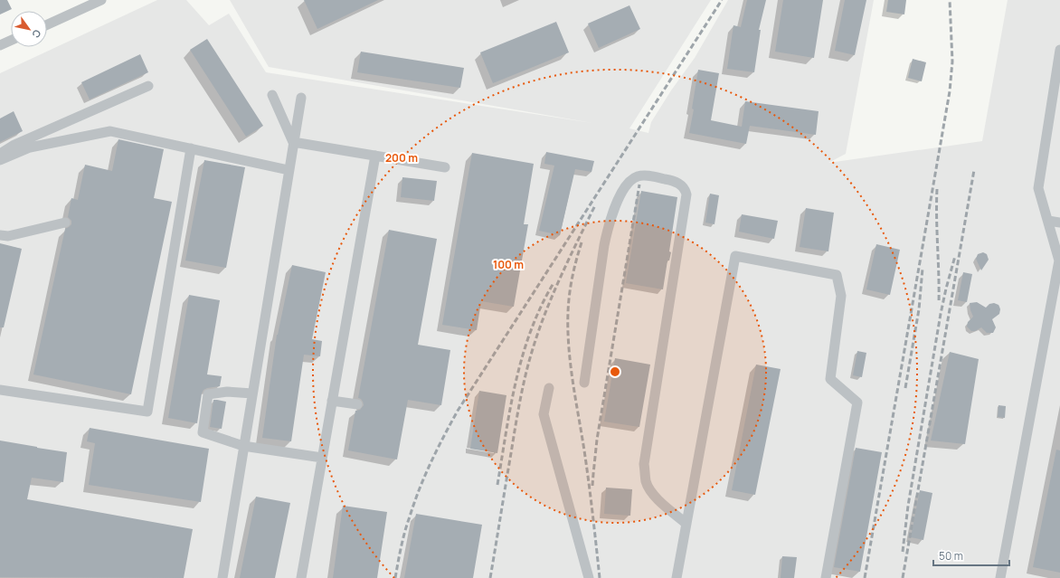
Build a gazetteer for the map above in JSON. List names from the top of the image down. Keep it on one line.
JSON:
{"scale_bar":"50 m","north":"bottom right","rings":["200 m","100 m"]}
